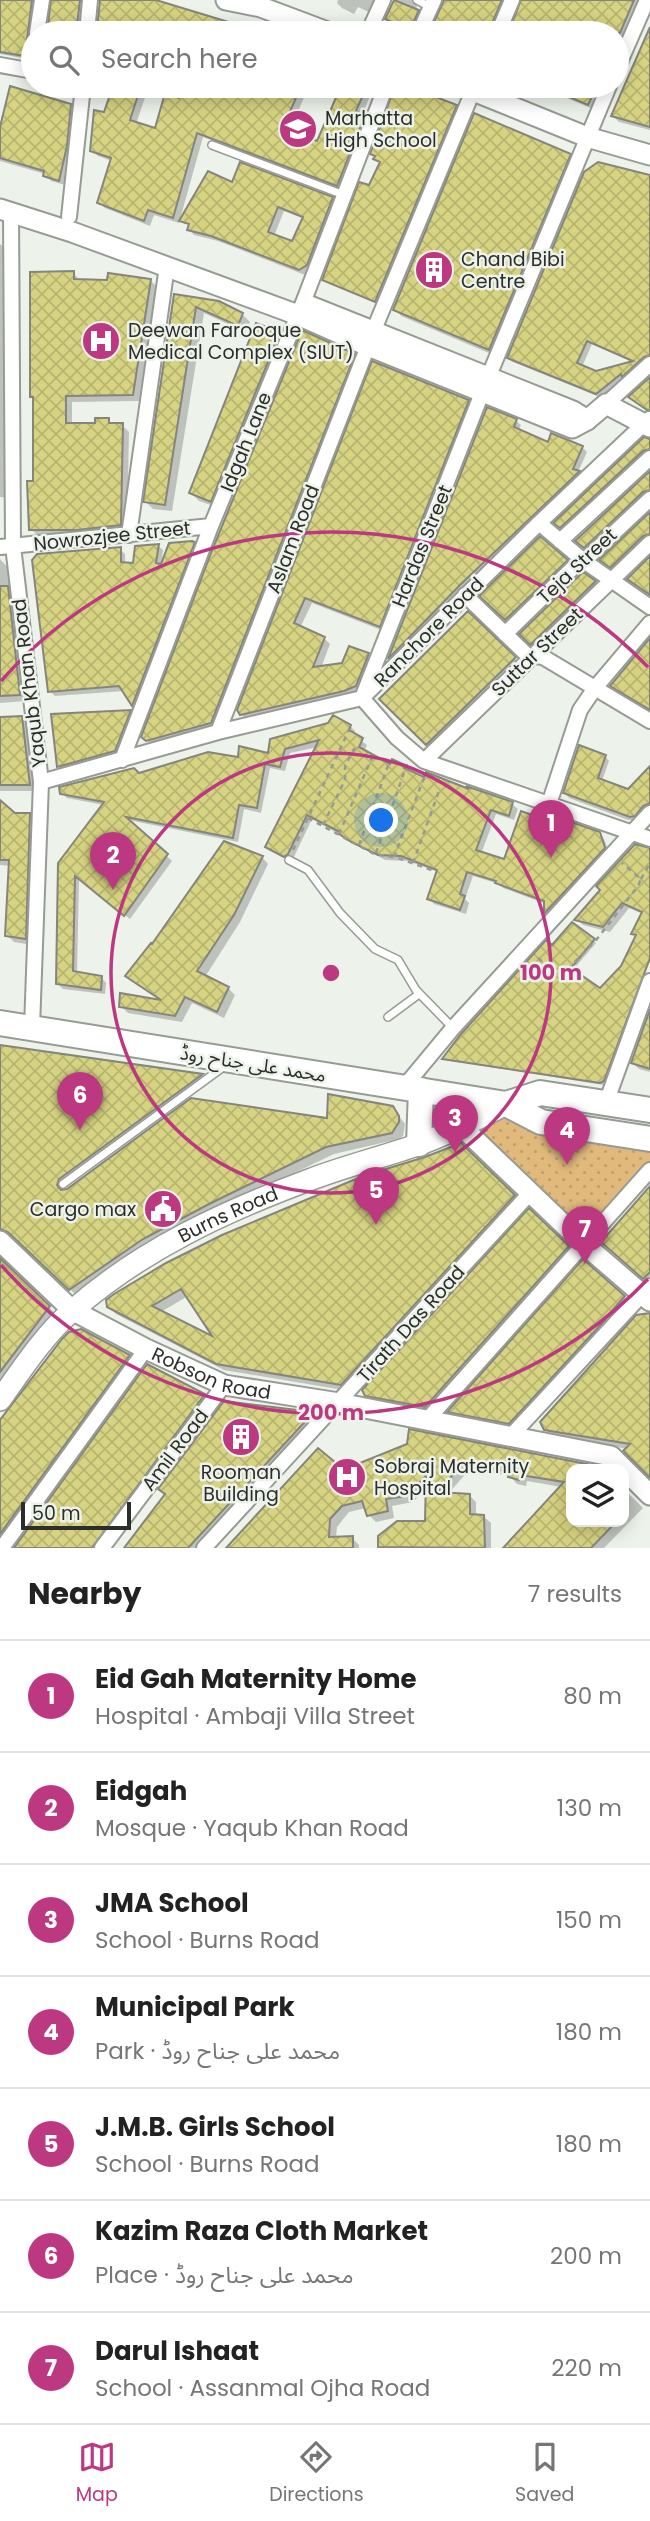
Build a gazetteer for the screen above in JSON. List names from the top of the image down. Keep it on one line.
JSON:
{"streets":{"highway":["محمد علی جناح روڈ"],"main road":["Burns Road"],"street":["Idgah Lane","Nowrozjee Street","Aslam Road","Hardas Street","Teja Street","Ranchore Road","Suttar Street","Yaqub Khan Road","Tirath Das Road","Robson Road","Amil Road"]},"crossings":[["Idgah Lane","Nowrozjee Street"],["Idgah Lane","Ranchore Road"],["Nowrozjee Street","Yaqub Khan Road"],["Aslam Road","Ranchore Road"],["Hardas Street","Ranchore Road"],["Ranchore Road","Yaqub Khan Road"],["Yaqub Khan Road","محمد علی جناح روڈ"],["محمد علی جناح روڈ","Burns Road"],["Burns Road","Robson Road"],["Tirath Das Road","Robson Road"],["Robson Road","Amil Road"]],"places":{"school or university":["Marhatta High School"],"building":["Chand Bibi Centre","Rooman Building"],"hospital":["Deewan Farooque Medical Complex (SIUT)","Sobraj Maternity Hospital"],"public building":["Cargo max"]},"scale_bar":"50 m","page":{"search":"Search here","pins":["1","2","6","3","4","5","7"],"scale":"50 m","heading":["Nearby","7 results"],"list":[{"mark":"1","name":"Eid Gah Maternity Home","note":"Hospital · Ambaji Villa Street","value":"80 m"},{"mark":"2","name":"Eidgah","note":"Mosque · Yaqub Khan Road","value":"130 m"},{"mark":"3","name":"JMA School","note":"School · Burns Road","value":"150 m"},{"mark":"4","name":"Municipal Park","note":"Park · محمد علی جناح روڈ","value":"180 m"},{"mark":"5","name":"J.M.B. Girls School","note":"School · Burns Road","value":"180 m"},{"mark":"6","name":"Kazim Raza Cloth Market","note":"Place · محمد علی جناح روڈ","value":"200 m"},{"mark":"7","name":"Darul Ishaat","note":"School · Assanmal Ojha Road","value":"220 m"}],"nav":["Map","Directions","Saved"]},"rings":["100 m","200 m"]}
